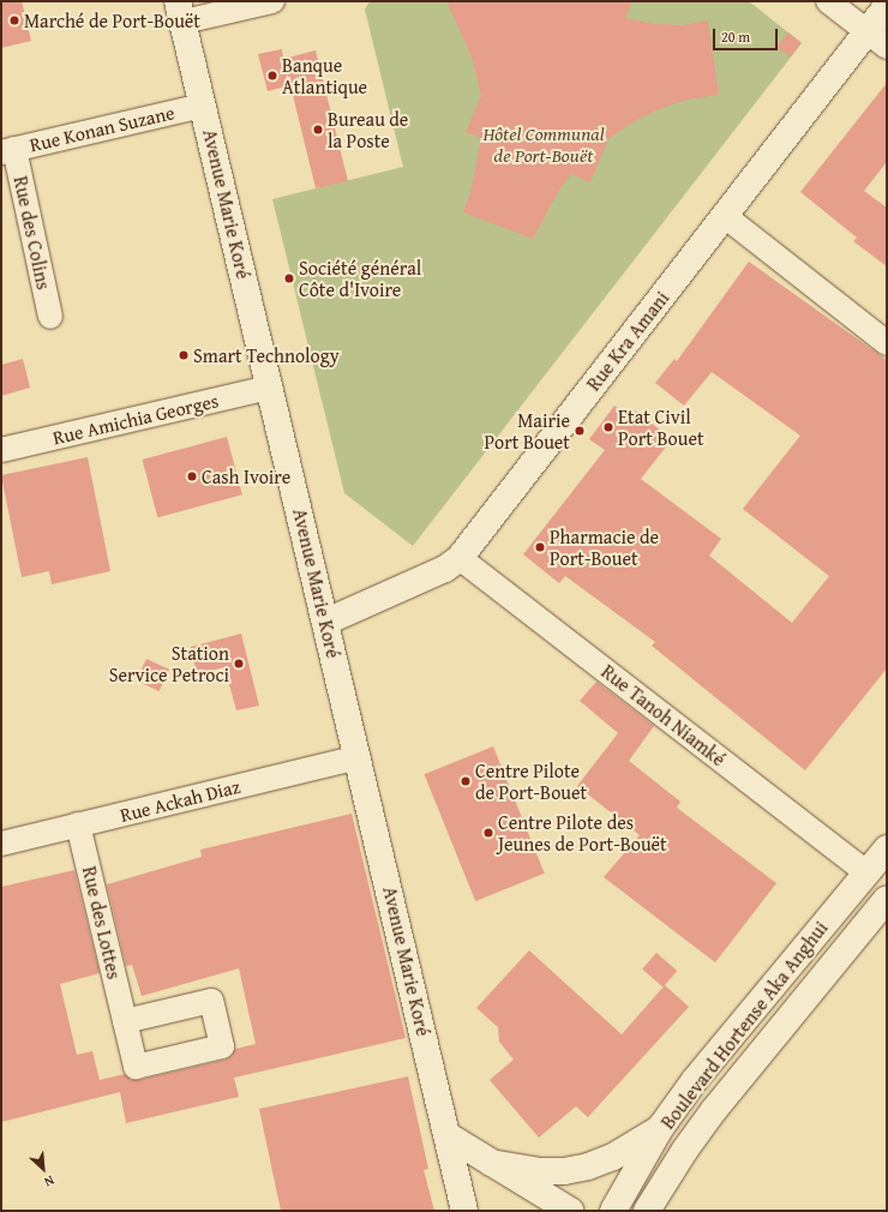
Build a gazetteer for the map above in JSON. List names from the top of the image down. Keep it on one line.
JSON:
{"streets":{"main road":["Avenue Marie Koré","Rue Kra Amani","Boulevard Hortense Aka Anghui"],"street":["Rue Konan Suzane","Rue des Colins","Rue Amichia Georges","Rue Tanoh Niamké","Rue Ackah Diaz","Rue des Lottes"]},"crossings":[["Rue Konan Suzane","Avenue Marie Koré"],["Rue Konan Suzane","Rue des Colins"],["Avenue Marie Koré","Rue Kra Amani"],["Avenue Marie Koré","Rue Amichia Georges"],["Avenue Marie Koré","Rue Ackah Diaz"],["Rue Kra Amani","Rue Tanoh Niamké"],["Rue Tanoh Niamké","Boulevard Hortense Aka Anghui"],["Rue Ackah Diaz","Rue des Lottes"]],"parks":["Hôtel Communal de Port-Bouët"],"places":["Marché de Port-Bouët","Banque Atlantique","Bureau de la Poste","Société général Côte d'Ivoire","Smart Technology","Etat Civil Port Bouet","Mairie Port Bouet","Cash Ivoire","Pharmacie de Port-Bouet","Station Service Petroci","Centre Pilote de Port-Bouet","Centre Pilote des Jeunes de Port-Bouët"],"scale_bar":"20 m","north":"bottom right"}
